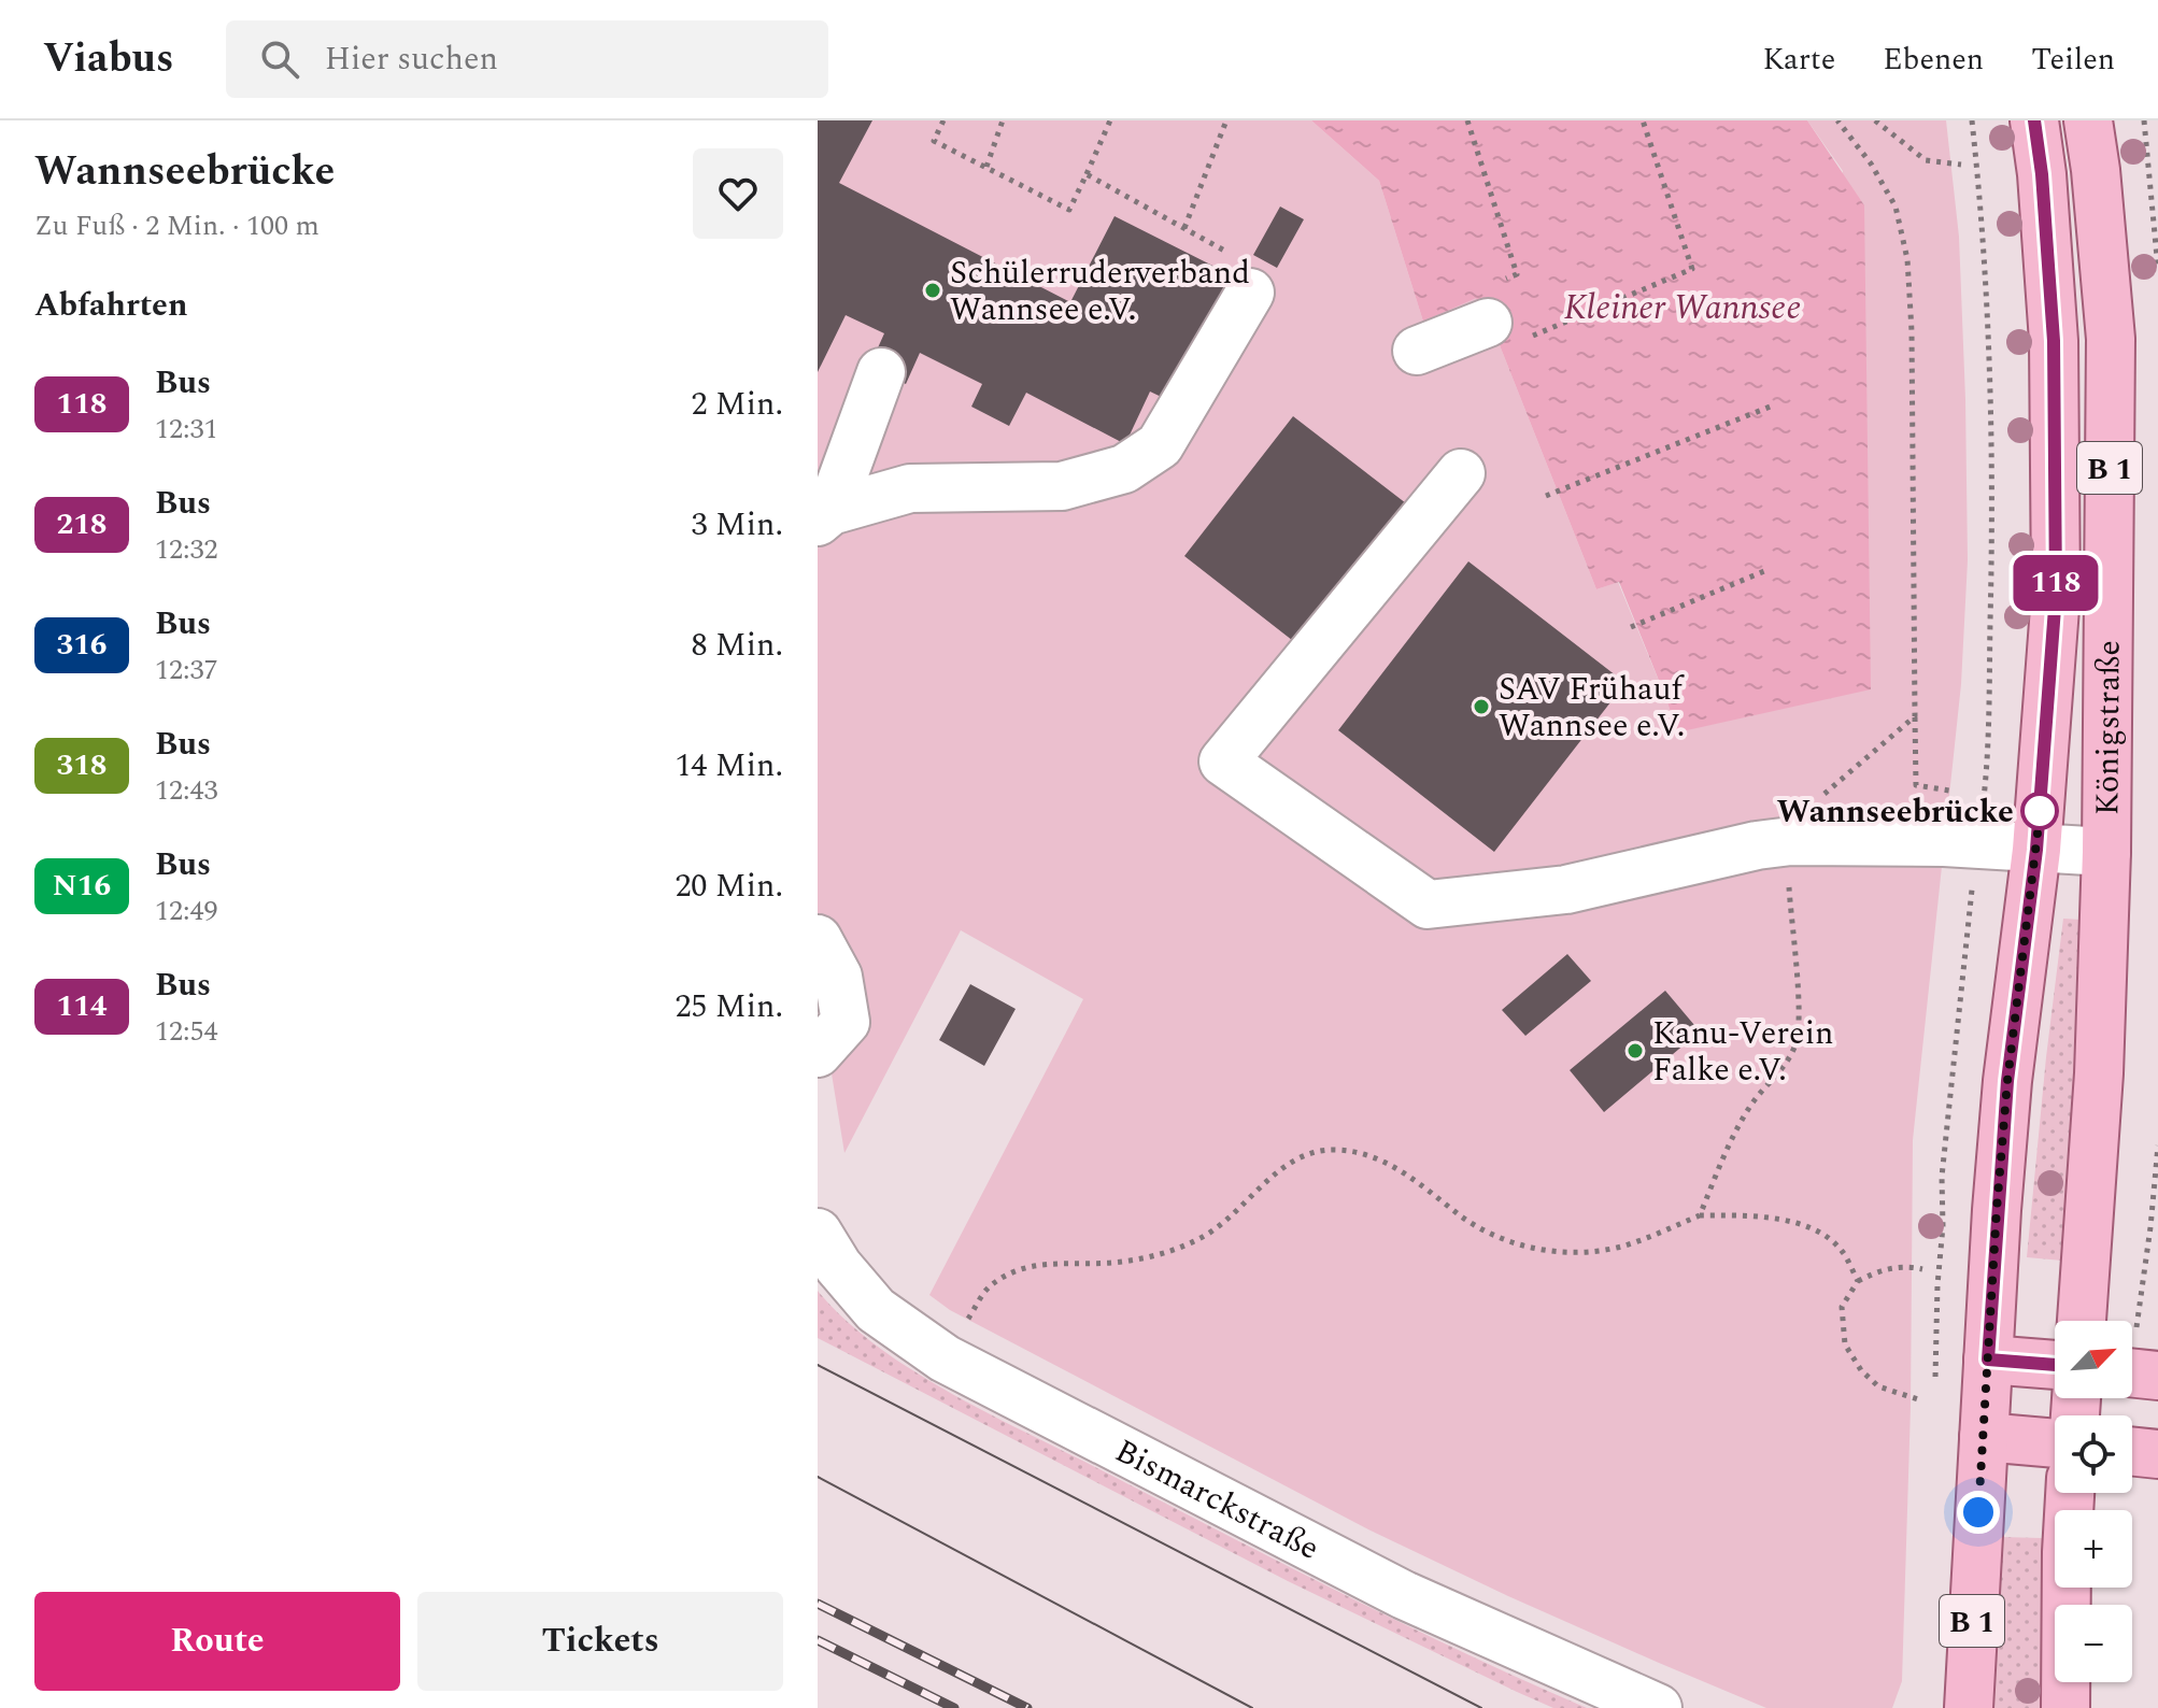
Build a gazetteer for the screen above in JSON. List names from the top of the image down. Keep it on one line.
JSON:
{"streets":{"main road":["B 1","Königstraße"],"street":["Bismarckstraße"]},"water":["Kleiner Wannsee"],"places":["Schülerruderverband Wannsee e.V.","SAV Frühauf Wannsee e.V.","Wannseebrücke","Kanu-Verein Falke e.V."],"lines":["bus line 118"],"north":"top right","page":{"header":"Viabus","search":"Hier suchen","nav":["Karte","Ebenen","Teilen"],"heading":[["Wannseebrücke","Zu Fuß · 2 Min. · 100 m"],"Abfahrten"],"on_map":"118","list":[{"mark":"118","name":"Bus","note":"12:31","value":"2 Min."},{"mark":"218","name":"Bus","note":"12:32","value":"3 Min."},{"mark":"316","name":"Bus","note":"12:37","value":"8 Min."},{"mark":"318","name":"Bus","note":"12:43","value":"14 Min."},{"mark":"N16","name":"Bus","note":"12:49","value":"20 Min."},{"mark":"114","name":"Bus","note":"12:54","value":"25 Min."}],"map_buttons":["+","−"],"buttons":["Route","Tickets"]}}
